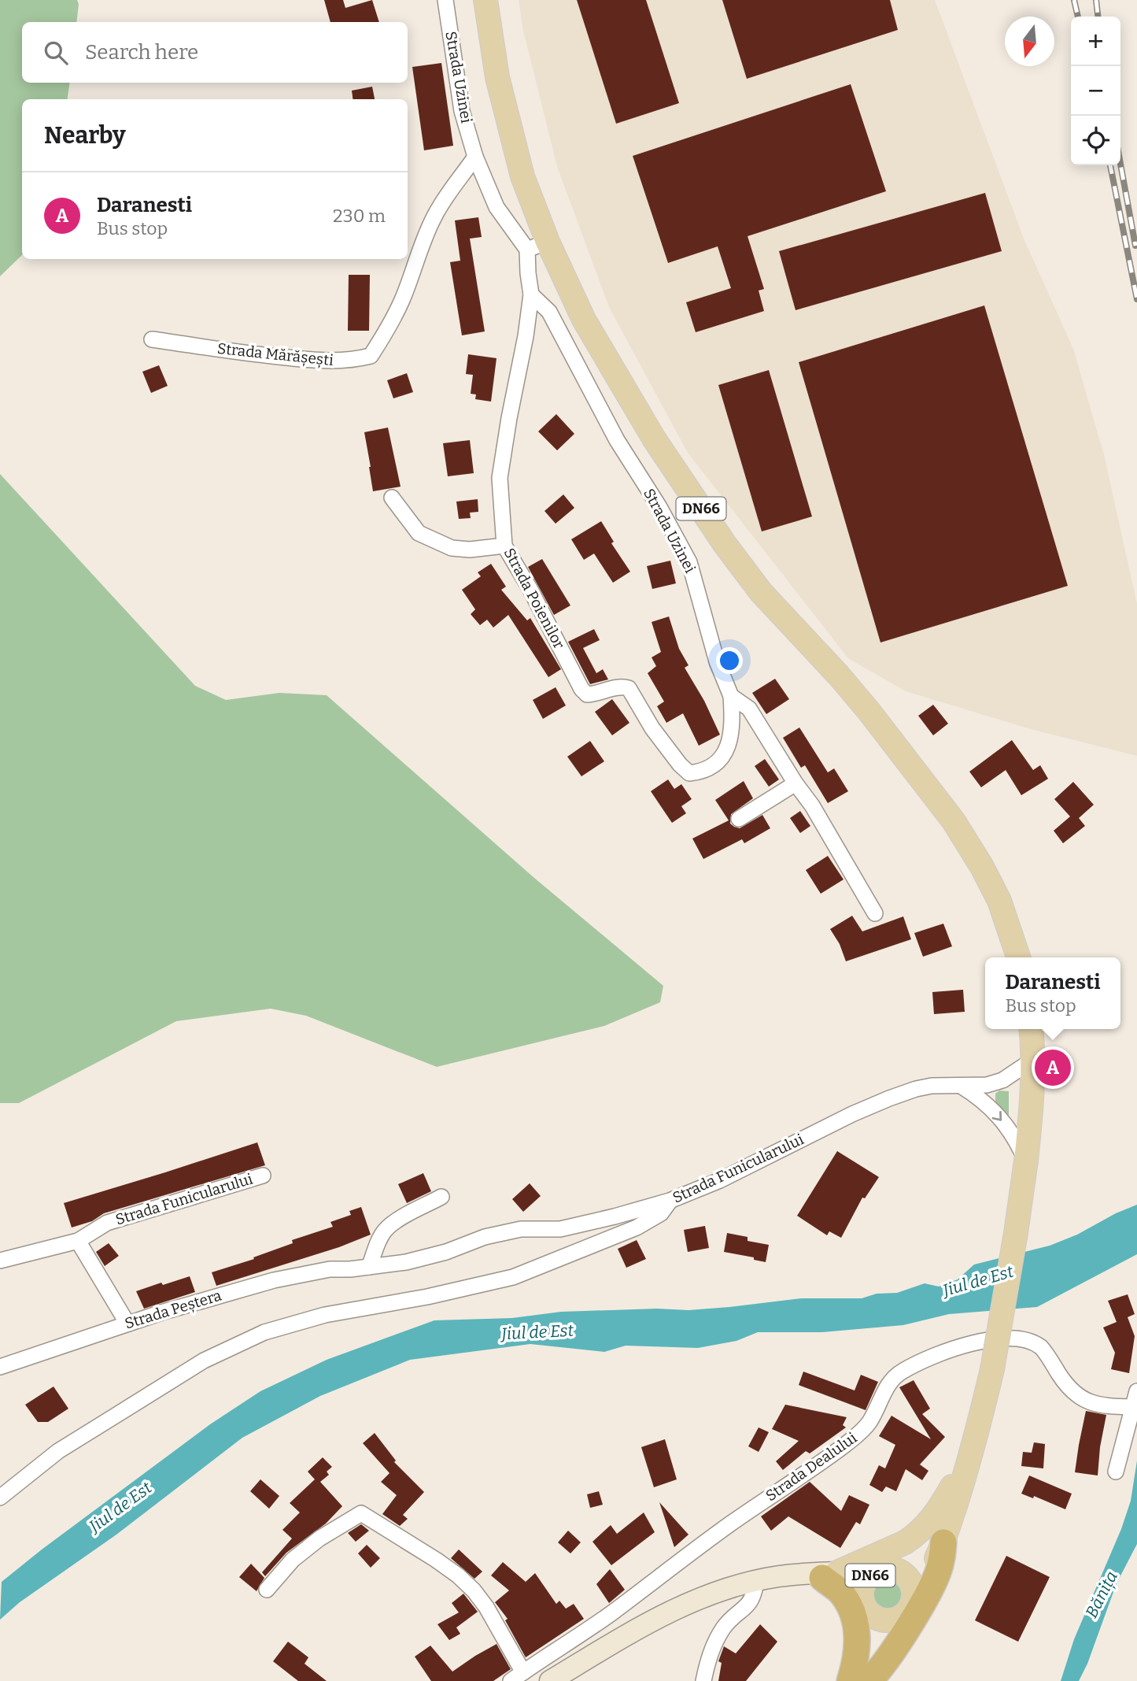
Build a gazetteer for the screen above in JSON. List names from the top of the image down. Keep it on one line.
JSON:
{"streets":{"highway":["DN66"],"street":["Strada Uzinei","Strada Mărășești","Strada Poienilor","Strada Funicularului","Strada Peștera","Strada Dealului"]},"crossings":[["Strada Uzinei","Strada Mărășești"],["Strada Uzinei","DN66"],["Strada Uzinei","Strada Poienilor"],["DN66","Strada Poienilor"],["DN66","Strada Funicularului"],["Strada Funicularului","Strada Peștera"]],"water":["Jiul de Est","Bănița"],"north":"bottom","page":{"map_buttons":["+","−"],"search":"Search here","heading":"Nearby","list":[{"mark":"A","name":"Daranesti","note":"Bus stop","value":"230 m"}],"popup":["Daranesti","Bus stop"],"pins":"A"}}
